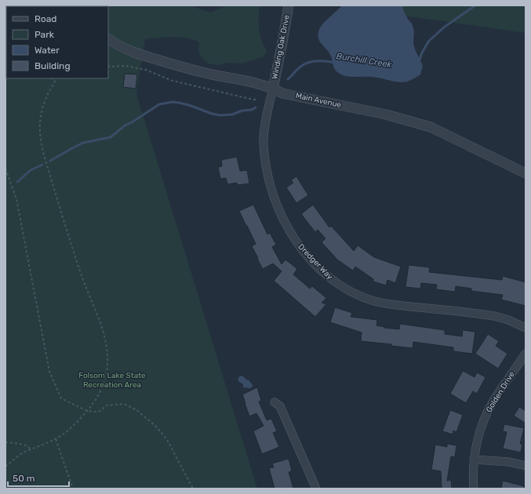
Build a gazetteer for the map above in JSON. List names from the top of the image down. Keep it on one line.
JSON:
{"streets":{"street":["Winding Oak Drive","Main Avenue","Dredger Way","Golden Drive"]},"crossings":[["Winding Oak Drive","Main Avenue"],["Winding Oak Drive","Dredger Way"],["Main Avenue","Dredger Way"]],"water":["Burchill Creek"],"parks":["Folsom Lake State Recreation Area"],"legend":["Road","Park","Water","Building"],"scale_bar":"50 m"}
